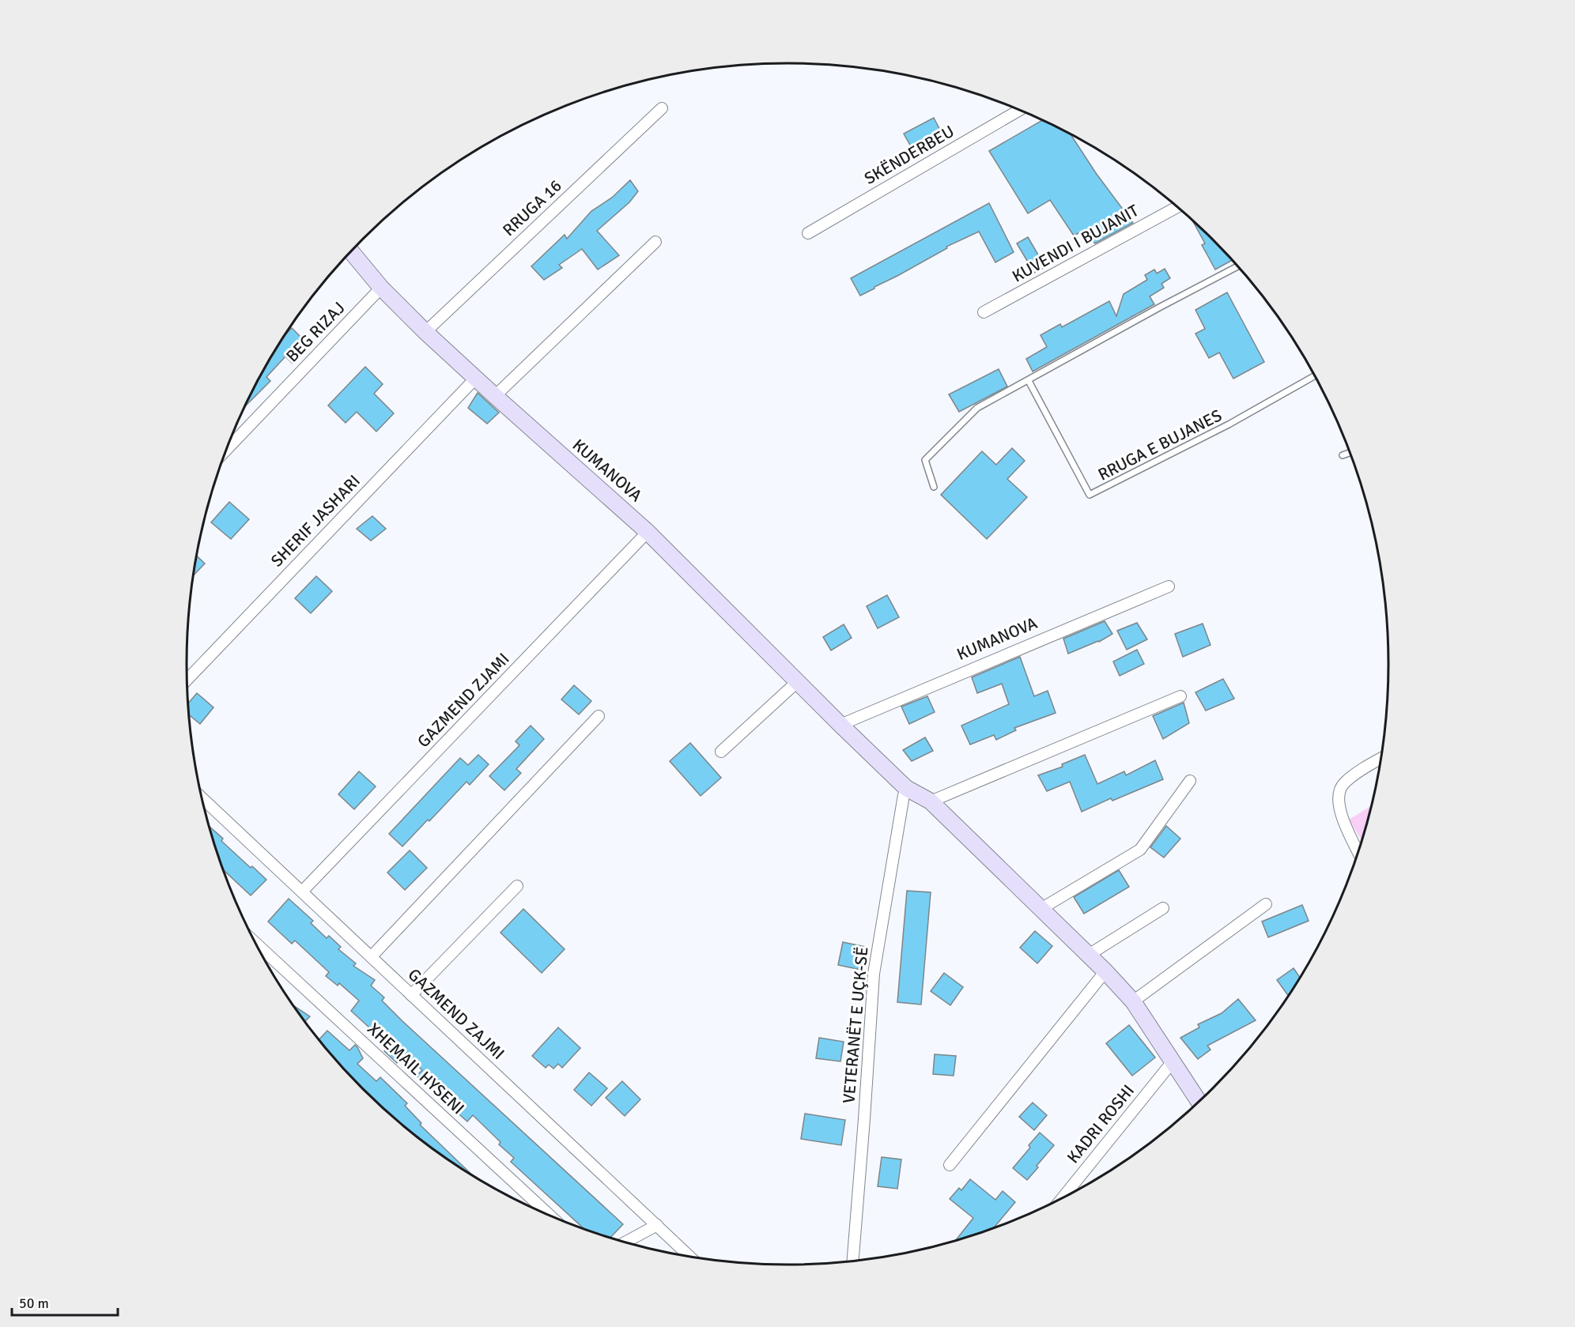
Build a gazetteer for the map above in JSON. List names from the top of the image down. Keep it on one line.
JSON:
{"streets":{"main road":["KUMANOVA"],"street":["SKËNDERBEU","RRUGA 16","KUVENDI I BUJANIT","BEG RIZAJ","SHERIF JASHARI","GAZMEND ZJAMI","GAZMEND ZAJMI","VETERANËT E UÇK-SË","XHEMAIL HYSENI","KADRI ROSHI"],"lane":["RRUGA E BUJANES"]},"crossings":[["RRUGA 16","KUMANOVA"],["BEG RIZAJ","KUMANOVA"],["KUMANOVA","SHERIF JASHARI"],["KUMANOVA","GAZMEND ZJAMI"],["KUMANOVA","VETERANËT E UÇK-SË"],["KUMANOVA","KADRI ROSHI"],["GAZMEND ZJAMI","GAZMEND ZAJMI"]],"scale_bar":"50 m"}
